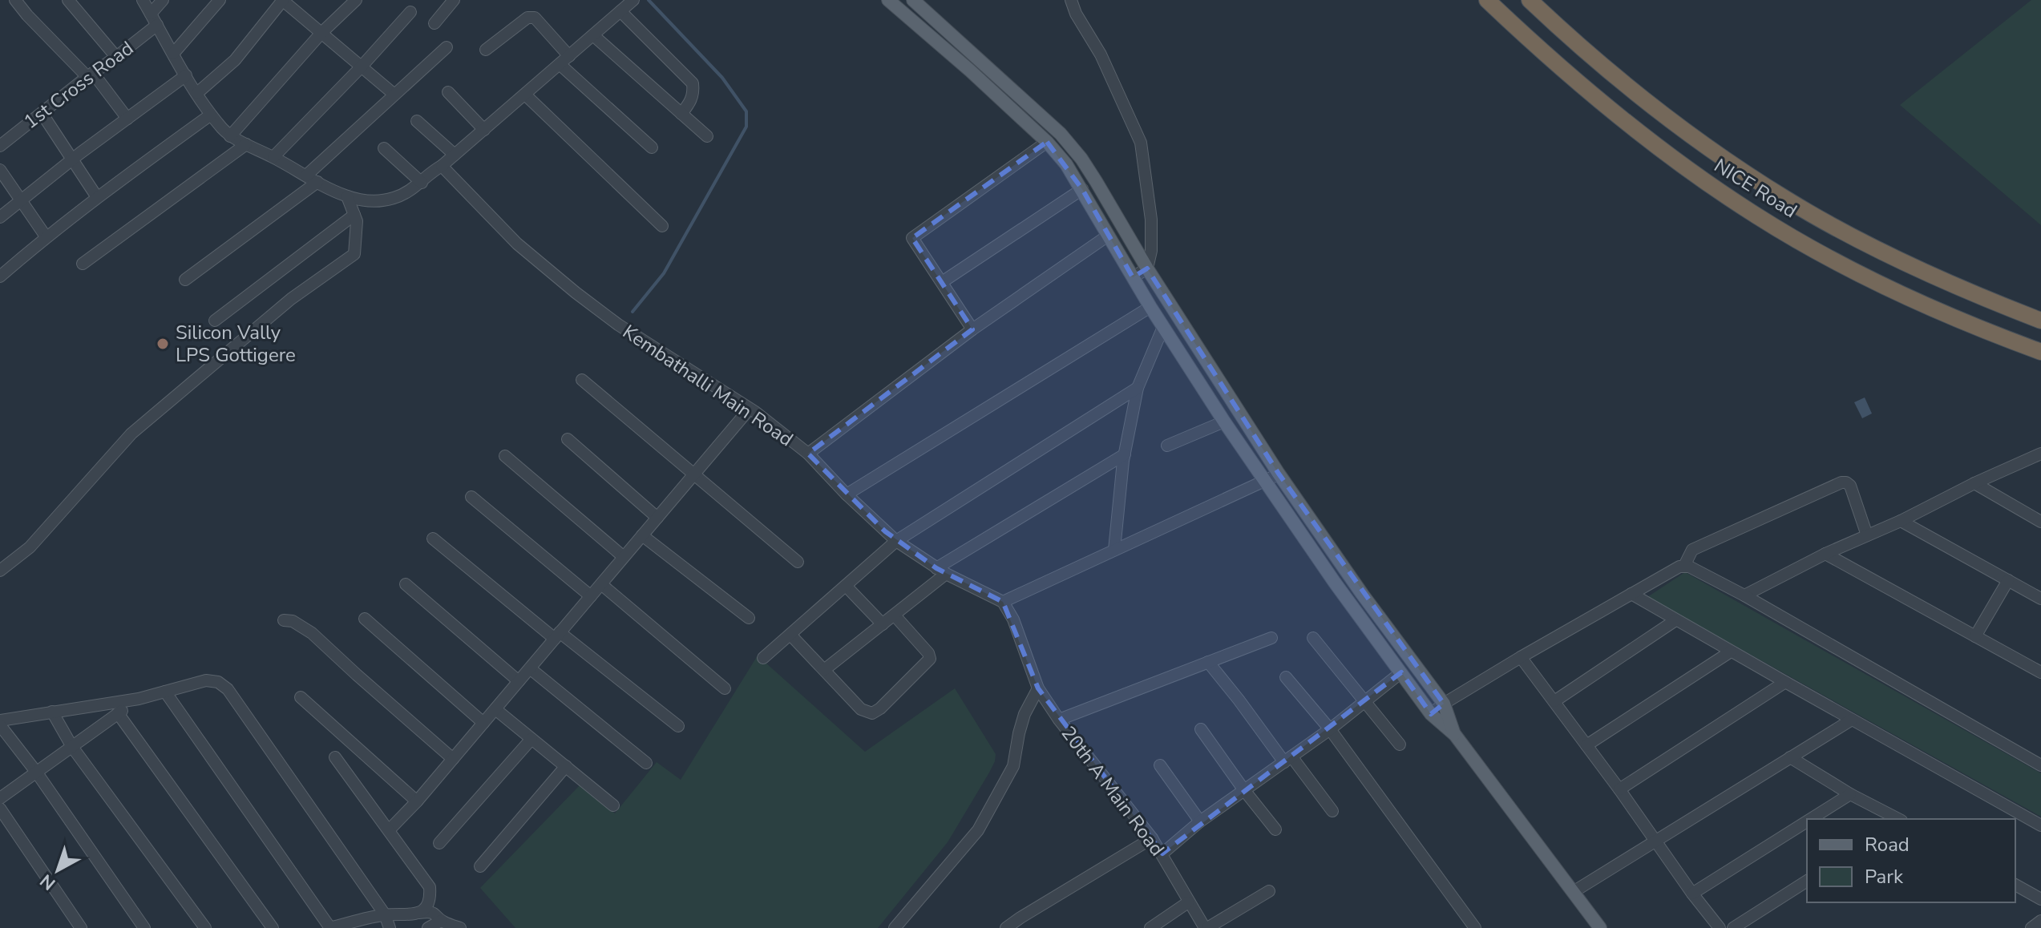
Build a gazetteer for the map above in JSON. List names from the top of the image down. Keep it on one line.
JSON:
{"streets":{"highway":["NICE Road"],"street":["1st Cross Road","Kembathalli Main Road","20th A Main Road"]},"places":["Silicon Vally LPS Gottigere"],"legend":["Road","Park"],"north":"bottom left"}
